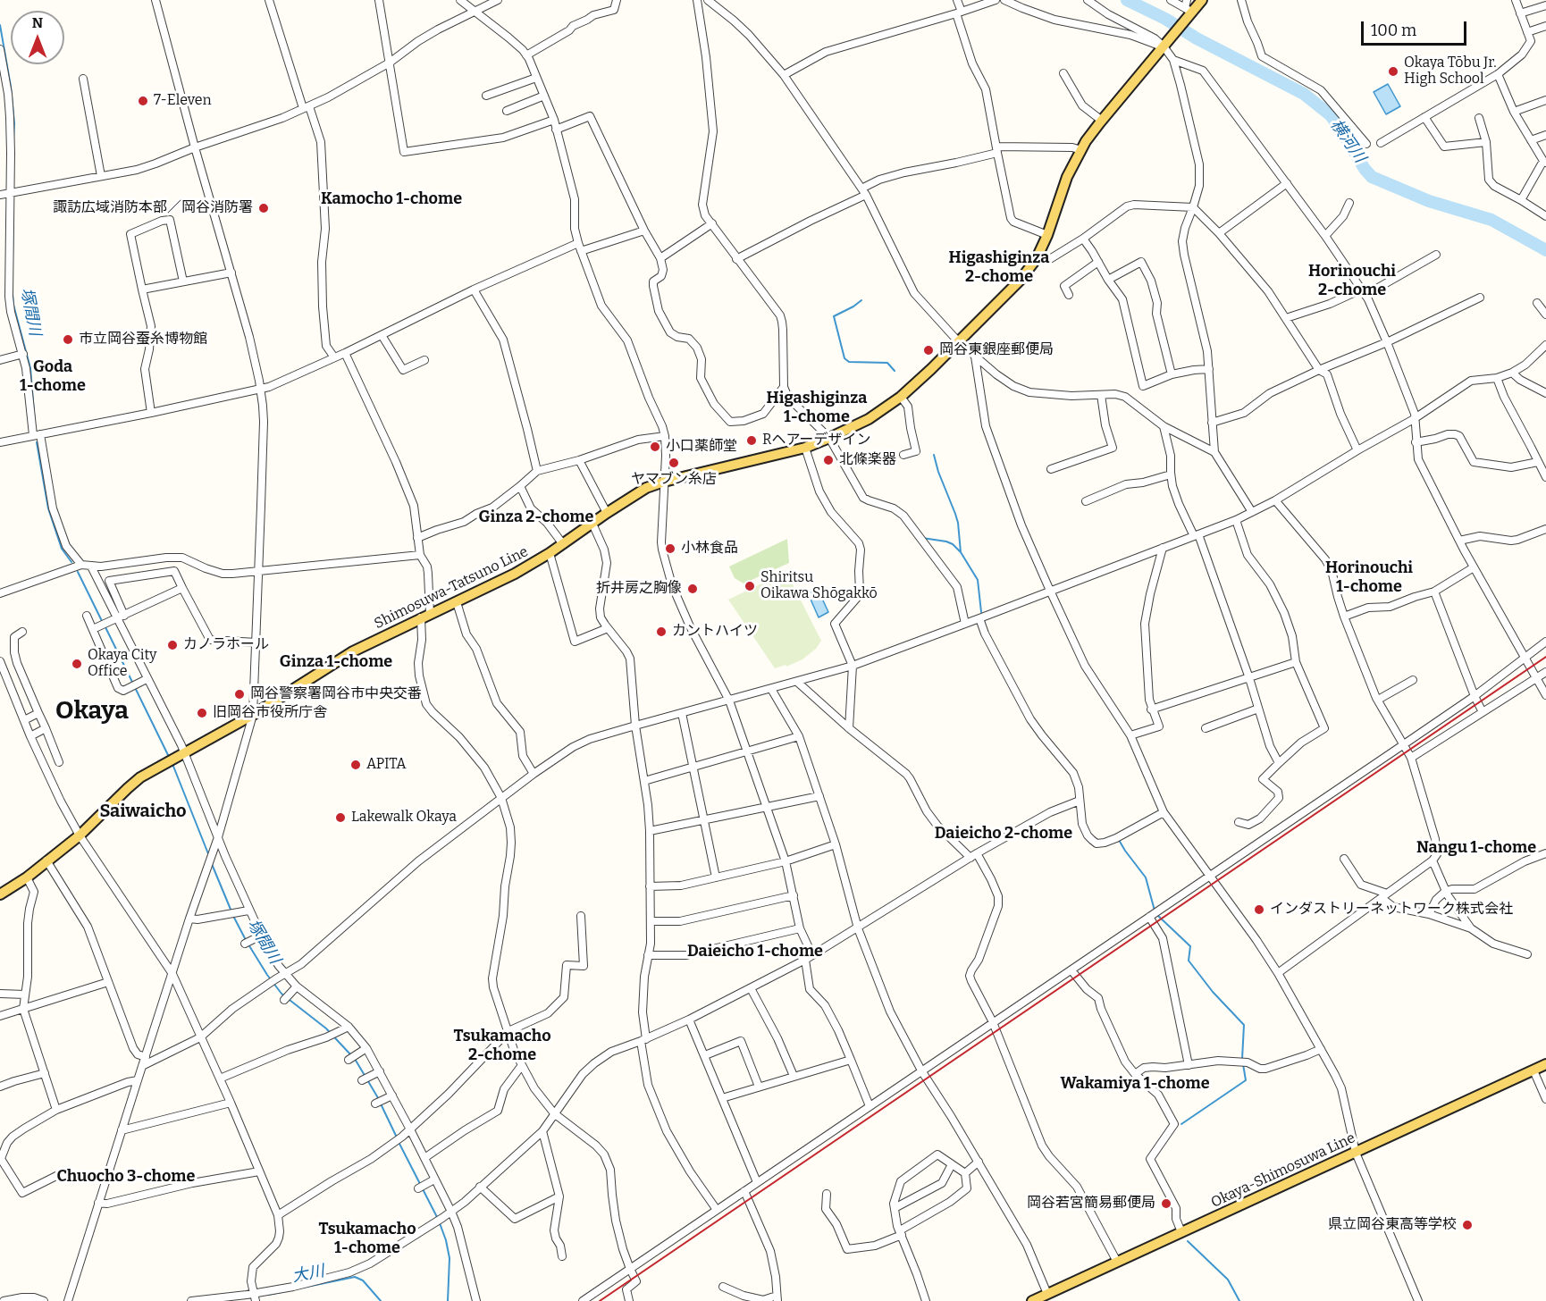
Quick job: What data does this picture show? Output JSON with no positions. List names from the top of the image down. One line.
{"streets":{"main road":["Shimosuwa-Tatsuno Line","Okaya-Shimosuwa Line"]},"districts":["Kamocho 1-chome","Higashiginza 2-chome","Horinouchi 2-chome","Goda 1-chome","Higashiginza 1-chome","Ginza 2-chome","Horinouchi 1-chome","Ginza 1-chome","Okaya","Saiwaicho","Daieicho 2-chome","Nangu 1-chome","Daieicho 1-chome","Tsukamacho 2-chome","Wakamiya 1-chome","Chuocho 3-chome","Tsukamacho 1-chome"],"water":["横河川","塚間川","大川"],"places":["Okaya Tōbu Jr. High School","7-Eleven","諏訪広域消防本部／岡谷消防署","市立岡谷蚕糸博物館","岡谷東銀座郵便局","Rヘアーデザイン","小口薬師堂","北條楽器","ヤマブン糸店","小林食品","Shiritsu Oikawa Shōgakkō","折井房之胸像","カントハイツ","カノラホール","Okaya City Office","岡谷警察署岡谷市中央交番","旧岡谷市役所庁舎","APITA","Lakewalk Okaya","インダストリーネットワーク株式会社","岡谷若宮簡易郵便局","県立岡谷東高等学校"],"scale_bar":"100 m","north":"top"}
